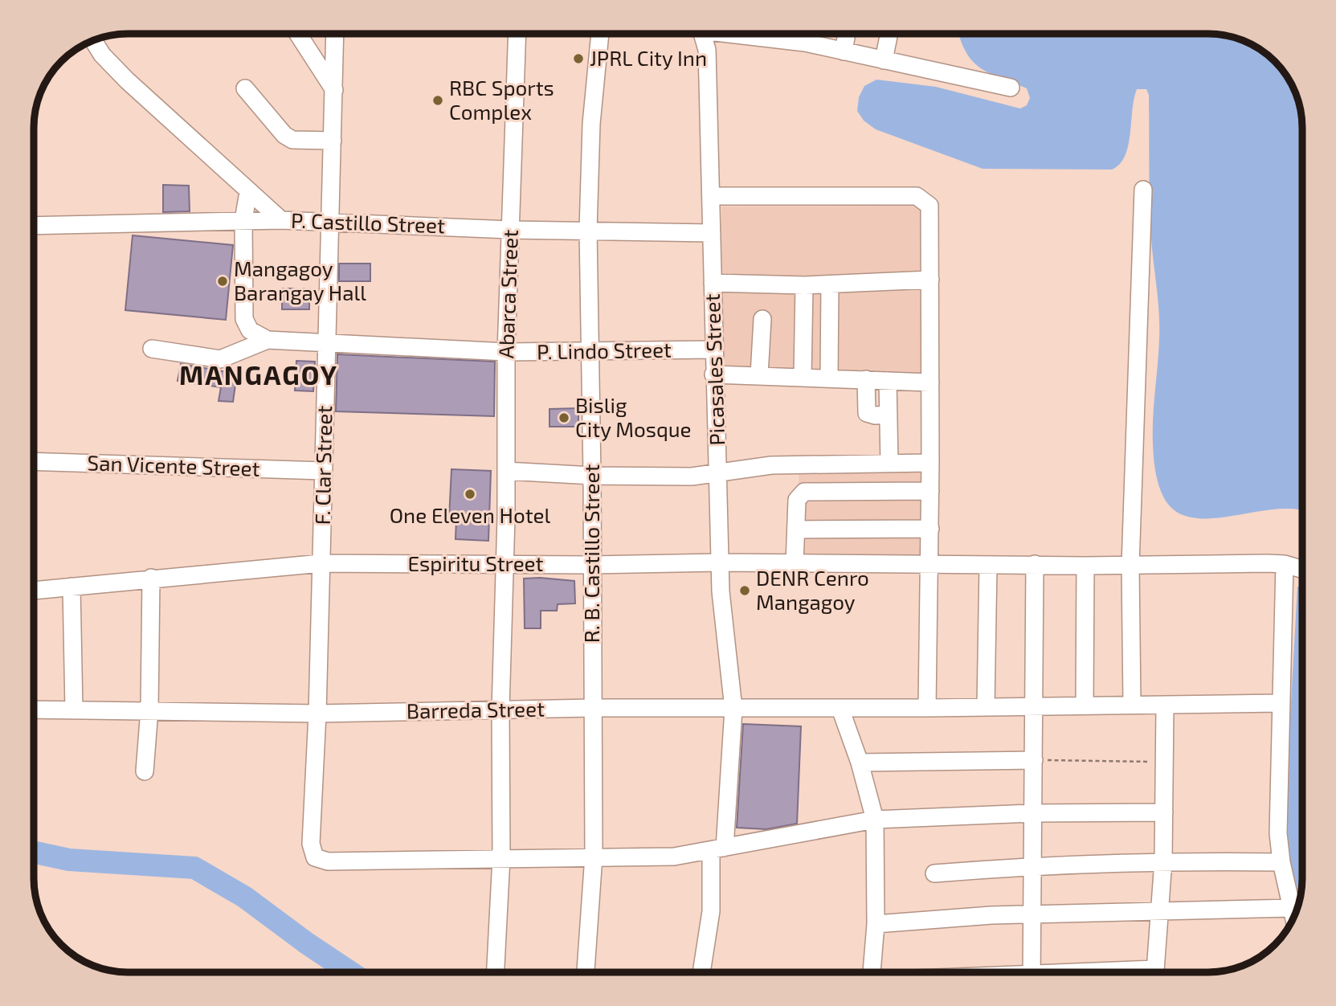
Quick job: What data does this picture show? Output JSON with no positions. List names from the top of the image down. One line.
{"streets":{"street":["P. Castillo Street","Abarca Street","P. Lindo Street","Picasales Street","F. Clar Street","San Vicente Street","R. B. Castillo Street","Espiritu Street","Barreda Street"]},"crossings":[["P. Castillo Street","Abarca Street"],["P. Castillo Street","Picasales Street"],["P. Castillo Street","F. Clar Street"],["P. Castillo Street","R. B. Castillo Street"],["Abarca Street","P. Lindo Street"],["Abarca Street","F. Clar Street"],["Abarca Street","Espiritu Street"],["Abarca Street","Barreda Street"],["P. Lindo Street","Picasales Street"],["P. Lindo Street","F. Clar Street"],["P. Lindo Street","R. B. Castillo Street"],["Picasales Street","Espiritu Street"],["Picasales Street","Barreda Street"],["F. Clar Street","San Vicente Street"],["F. Clar Street","Espiritu Street"],["F. Clar Street","Barreda Street"],["R. B. Castillo Street","Espiritu Street"],["R. B. Castillo Street","Barreda Street"]],"districts":["MANGAGOY"],"places":["JPRL City Inn","RBC Sports Complex","Mangagoy Barangay Hall","Bislig City Mosque","One Eleven Hotel","DENR Cenro Mangagoy"]}
